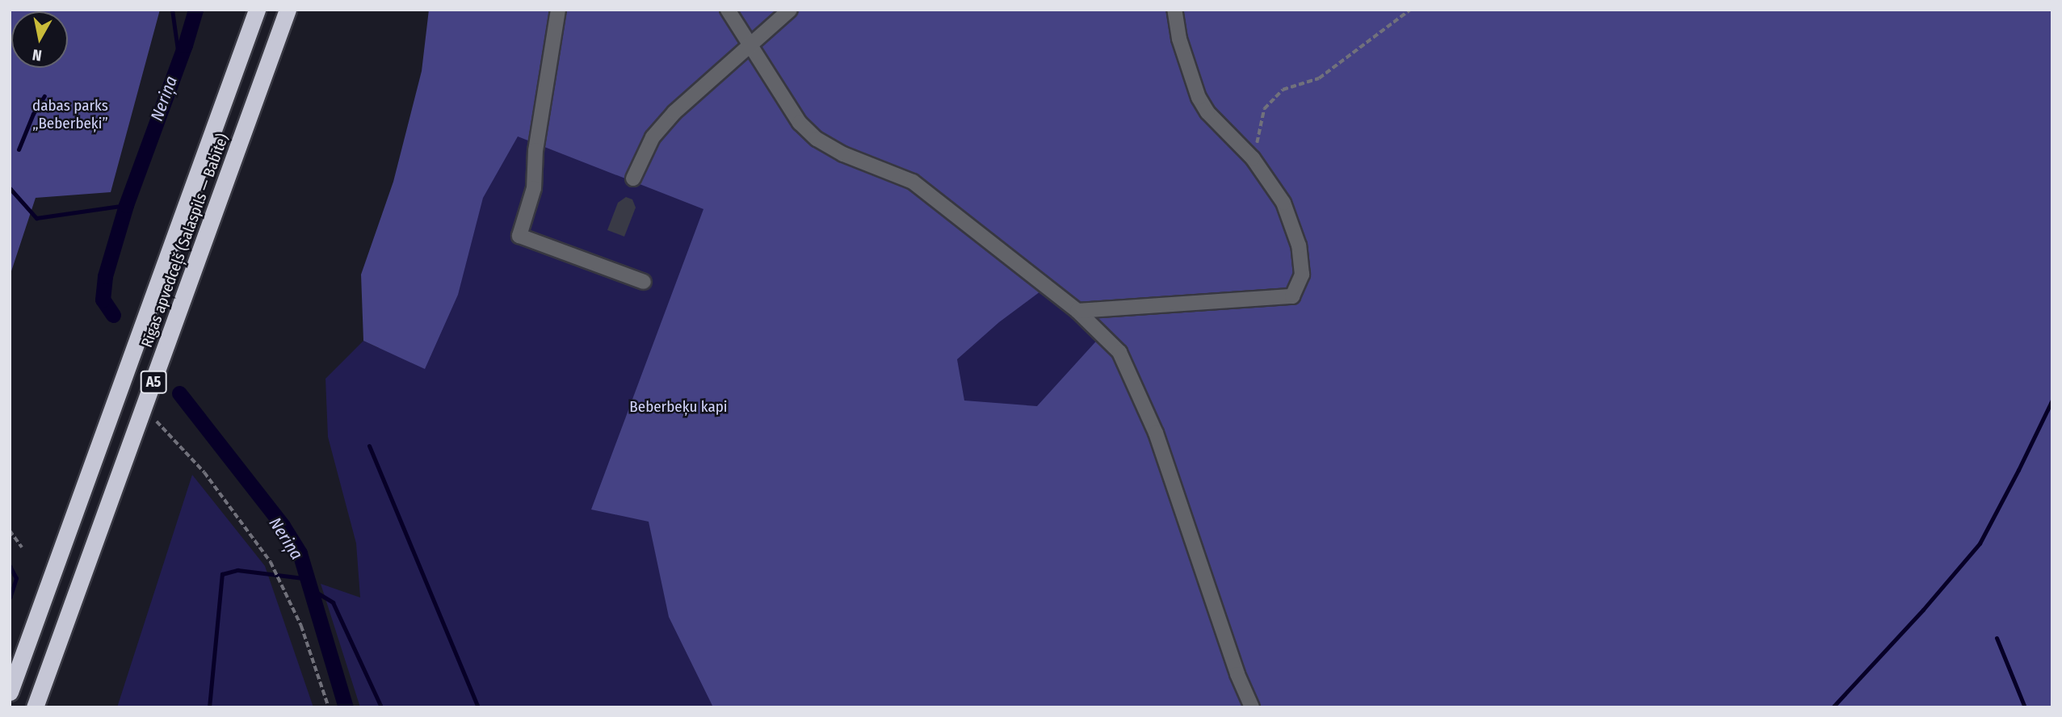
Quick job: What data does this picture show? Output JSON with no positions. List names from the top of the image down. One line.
{"streets":{"highway":["Rīgas apvedceļš (Salaspils — Babīte)","A5"]},"water":["Neriņa"],"parks":["dabas parks „Beberbeķi”","Beberbeķu kapi"],"north":"bottom"}
